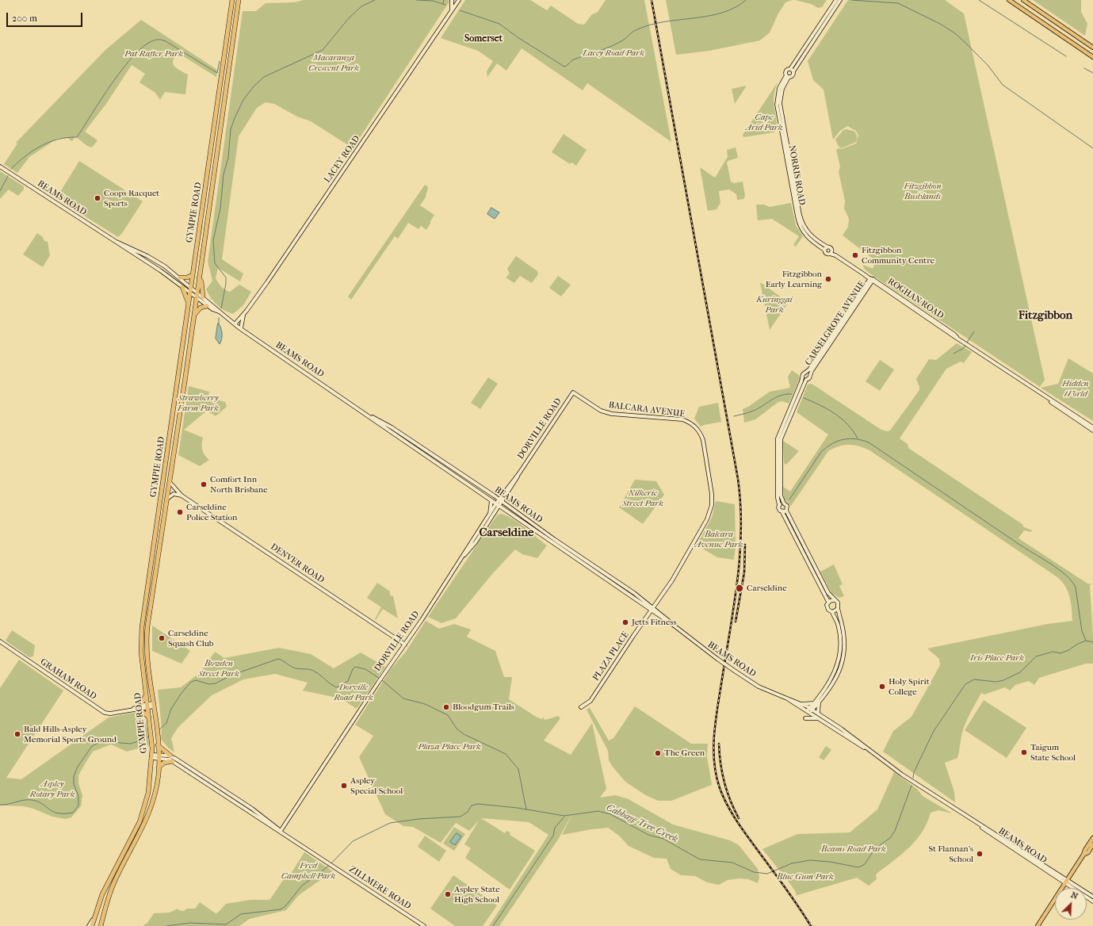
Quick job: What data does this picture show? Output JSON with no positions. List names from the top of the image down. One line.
{"streets":{"highway":["GYMPIE ROAD"],"main road":["LACEY ROAD","NORRIS ROAD","BEAMS ROAD","ROGHAN ROAD","CARSELGROVE AVENUE","BALCARA AVENUE","DORVILLE ROAD","DENVER ROAD","PLAZA PLACE","GRAHAM ROAD","ZILLMERE ROAD"]},"crossings":[["LACEY ROAD","BEAMS ROAD"],["BEAMS ROAD","GYMPIE ROAD"],["BEAMS ROAD","BALCARA AVENUE"],["BEAMS ROAD","DORVILLE ROAD"],["BEAMS ROAD","PLAZA PLACE"],["GYMPIE ROAD","DENVER ROAD"],["GYMPIE ROAD","GRAHAM ROAD"],["GYMPIE ROAD","ZILLMERE ROAD"],["ROGHAN ROAD","CARSELGROVE AVENUE"],["BALCARA AVENUE","DORVILLE ROAD"],["DORVILLE ROAD","DENVER ROAD"],["DORVILLE ROAD","ZILLMERE ROAD"]],"districts":["Somerset","Fitzgibbon","Carseldine"],"water":["Cabbage Tree Creek"],"parks":["Lacey Road Park","Pat Rafter Park","Macaranga Crescent Park","Cape Arid Park","Fitzgibbon Bushlands","Kuringgai Park","Hidden World","Strawberry Farm Park","Nilkerie Street Park","Balcara Avenue Park","Iris Place Park","Bowden Street Park","Dorville Road Park","Plaza Place Park","Aspley Rotary Park","Beams Road Park","Fred Campbell Park","Blue Gum Park"],"places":["Coops Racquet Sports","Fitzgibbon Community Centre","Fitzgibbon Early Learning","Comfort Inn North Brisbane","Carseldine Police Station","Carseldine","Jetts Fitness","Carseldine Squash Club","Holy Spirit College","Bloodgum Trails","Bald Hills-Aspley Memorial Sports Ground","Taigum State School","The Green","Aspley Special School","St Flannan's School","Aspley State High School"],"scale_bar":"200 m","north":"top right"}
